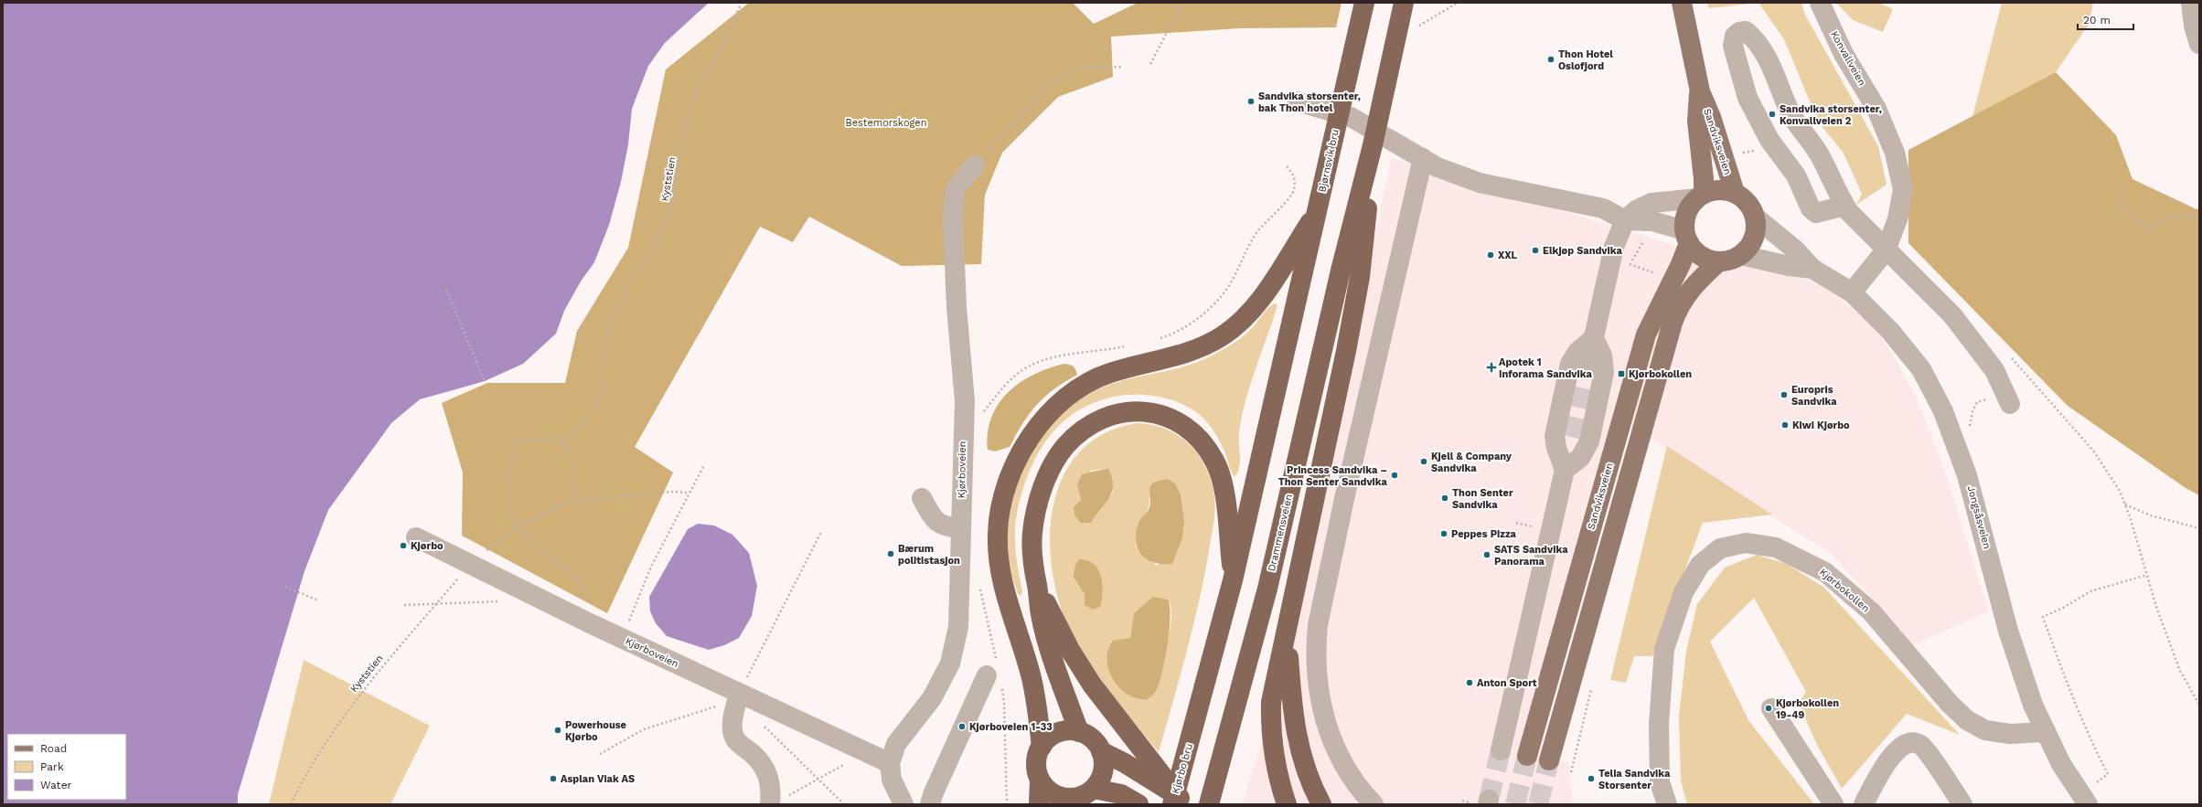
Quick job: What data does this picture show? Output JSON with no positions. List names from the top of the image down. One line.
{"streets":{"highway":["Bjørnsvik bru","Drammensveien","Kjørbo bru"],"main road":["Sandviksveien"],"street":["Konvallveien","Kjørboveien","Jongsåsveien","Kjørbokollen"],"path":["Kyststien"]},"crossings":[["Konvallveien","Jongsåsveien"],["Sandviksveien","Jongsåsveien"],["Bjørnsvik bru","Kjørbo bru"],["Kyststien","Kjørboveien"],["Jongsåsveien","Kjørbokollen"]],"parks":["Bestemorskogen"],"places":{"other":["Thon Hotel Oslofjord","Sandvika storsenter, bak Thon hotel","Sandvika storsenter, Konvallveien 2","Elkjøp Sandvika","XXL","Europris Sandvika","Kiwi Kjørbo","Kjell & Company Sandvika","Princess Sandvika – Thon Senter Sandvika","Thon Senter Sandvika","Peppes Pizza","Kjørbo","Bærum politistasjon","SATS Sandvika Panorama","Anton Sport","Kjørbokollen 19-49","Kjørboveien 1-33","Powerhouse Kjørbo","Asplan Viak AS","Telia Sandvika Storsenter"],"health":["Apotek 1 Inforama Sandvika"],"transit":["Kjørbokollen"]},"legend":["Road","Park","Water"],"scale_bar":"20 m"}
